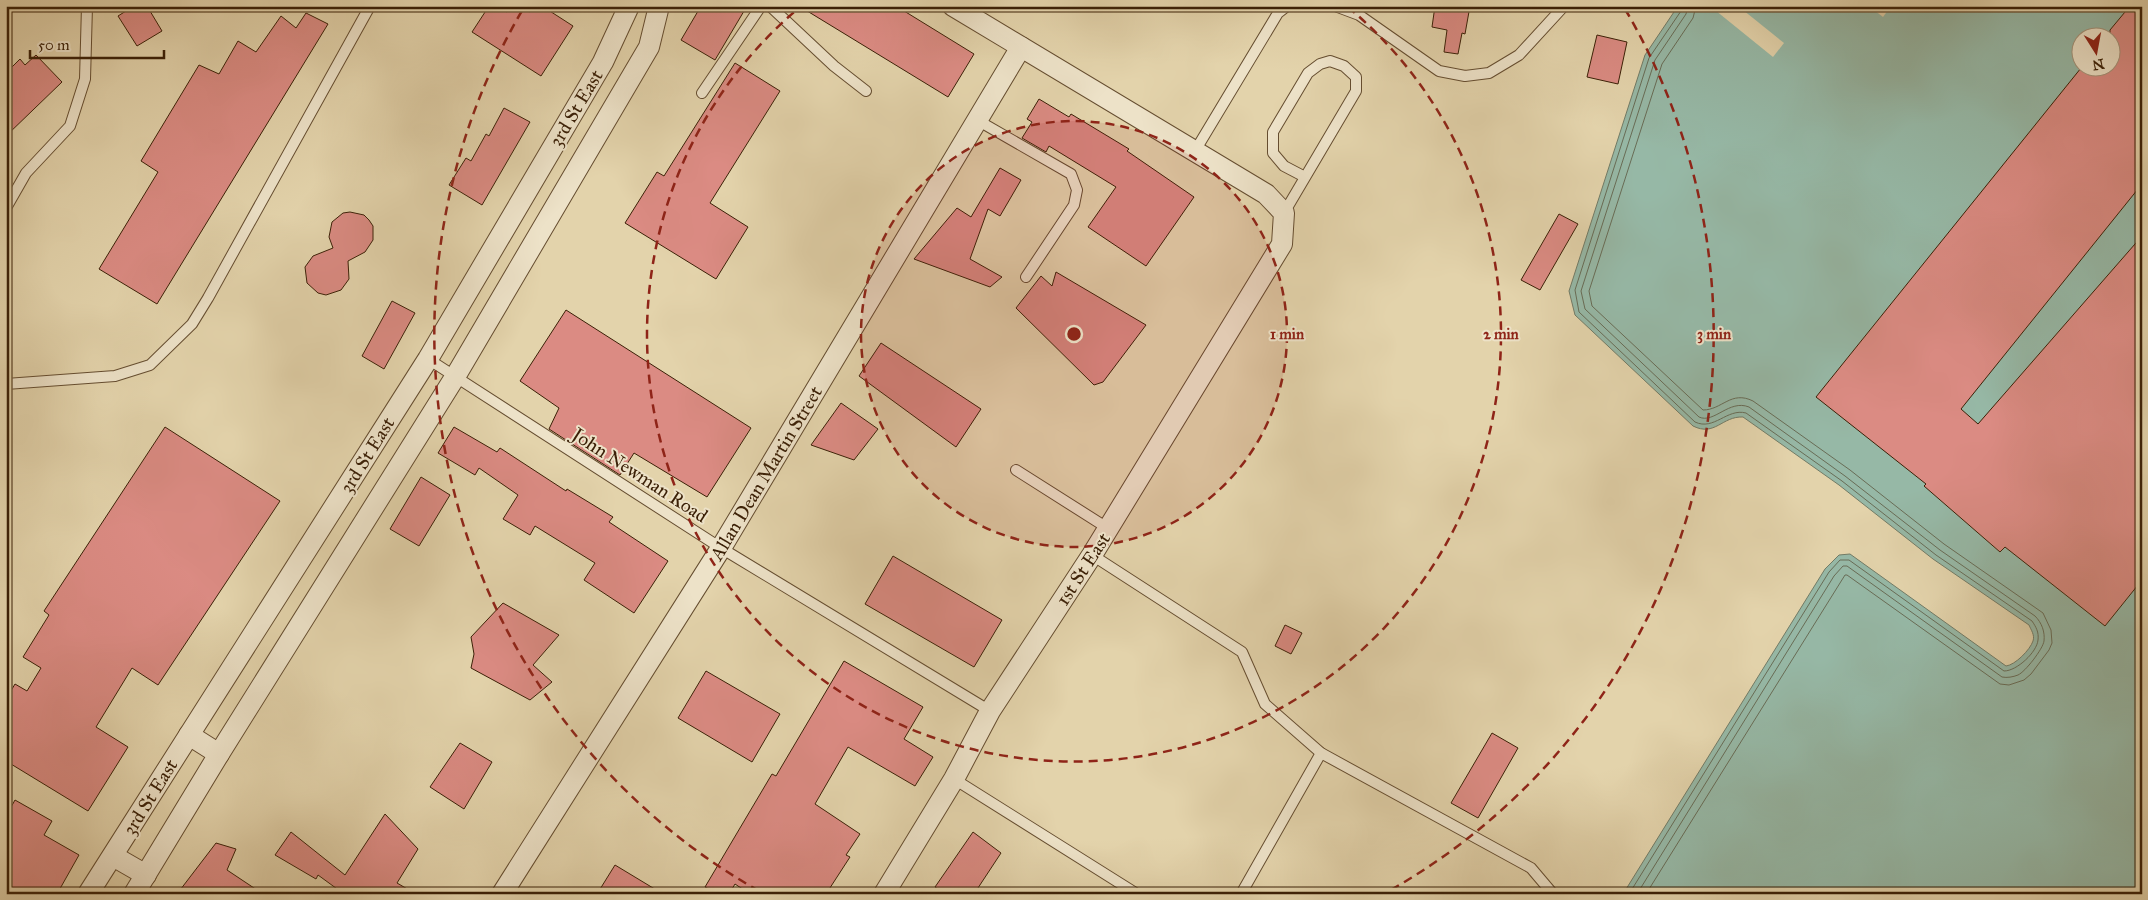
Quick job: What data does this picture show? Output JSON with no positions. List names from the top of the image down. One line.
{"streets":{"street":["3rd St East","Allan Dean Martin Street","1st St East"],"lane":["John Newman Road"]},"crossings":[["3rd St East","John Newman Road"],["Allan Dean Martin Street","John Newman Road"],["John Newman Road","1st St East"]],"scale_bar":"50 m","north":"bottom","rings":["1 min","2 min","3 min"]}
